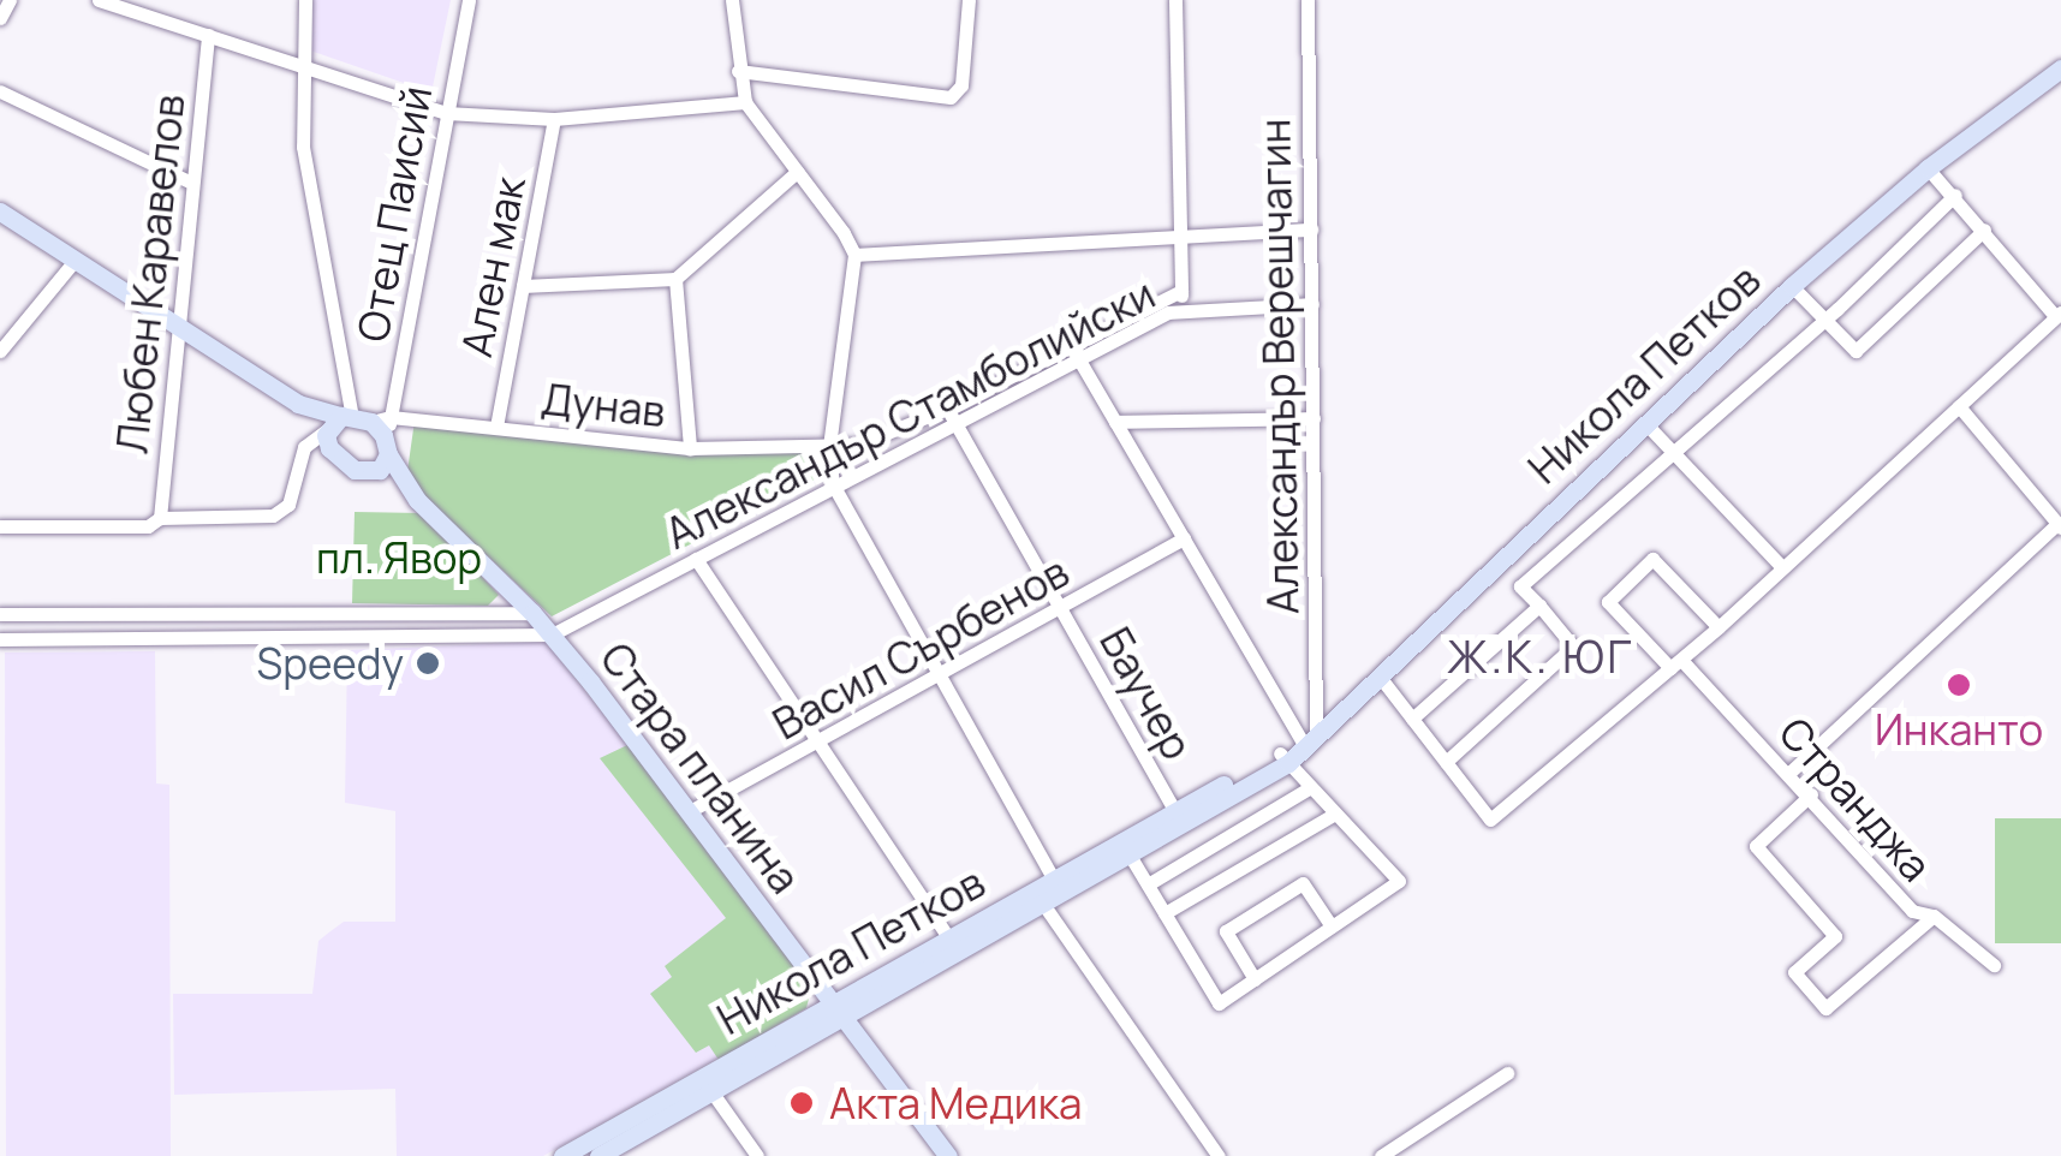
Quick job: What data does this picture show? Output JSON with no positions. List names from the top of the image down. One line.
{"streets":{"main road":["Никола Петков","Стара планина"],"street":["Отец Паисий","Ален мак","Любен Каравелов","Александър Верешчагин","Дунав","Александър Стамболийски","Васил Сърбенов","Баучер","Странджа"]},"crossings":[["Отец Паисий","Дунав"],["Отец Паисий","Стара планина"],["Ален мак","Дунав"],["Александър Верешчагин","Никола Петков"],["Александър Верешчагин","Александър Стамболийски"],["Никола Петков","Баучер"],["Никола Петков","Стара планина"],["Дунав","Александър Стамболийски"],["Дунав","Стара планина"],["Александър Стамболийски","Баучер"],["Александър Стамболийски","Стара планина"],["Васил Сърбенов","Баучер"],["Васил Сърбенов","Стара планина"]],"districts":["Ж.К. ЮГ"],"parks":["пл. Явор"],"places":["Speedy","Инканто","Акта Медика"]}
